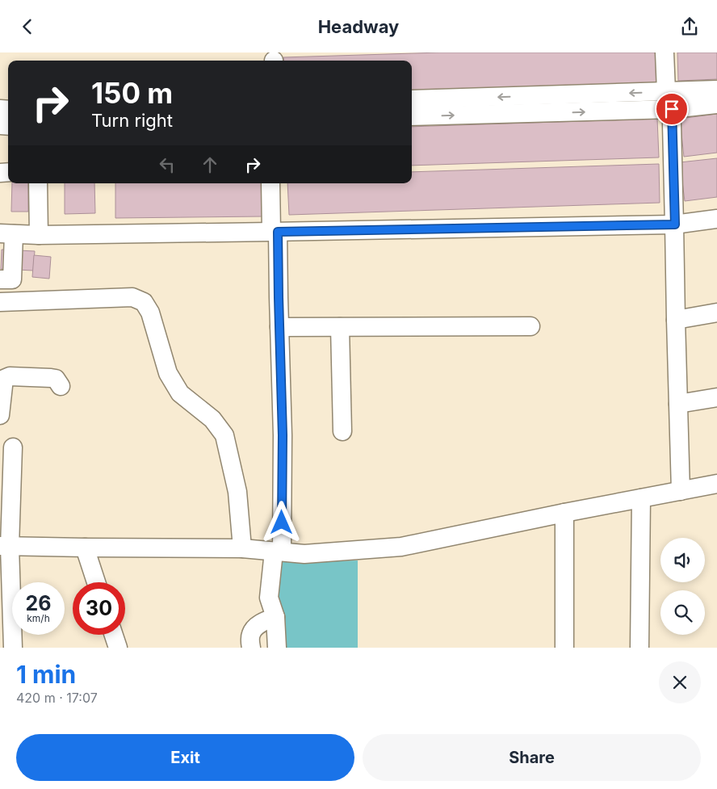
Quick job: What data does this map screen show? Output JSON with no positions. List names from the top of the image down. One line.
{"page":{"header":"Headway","turn":["150 m","Turn right"],"speed":"26 km/h","limit":"30","heading":["1 min","420 m · 17:07"],"buttons":["Exit","Share"]}}
